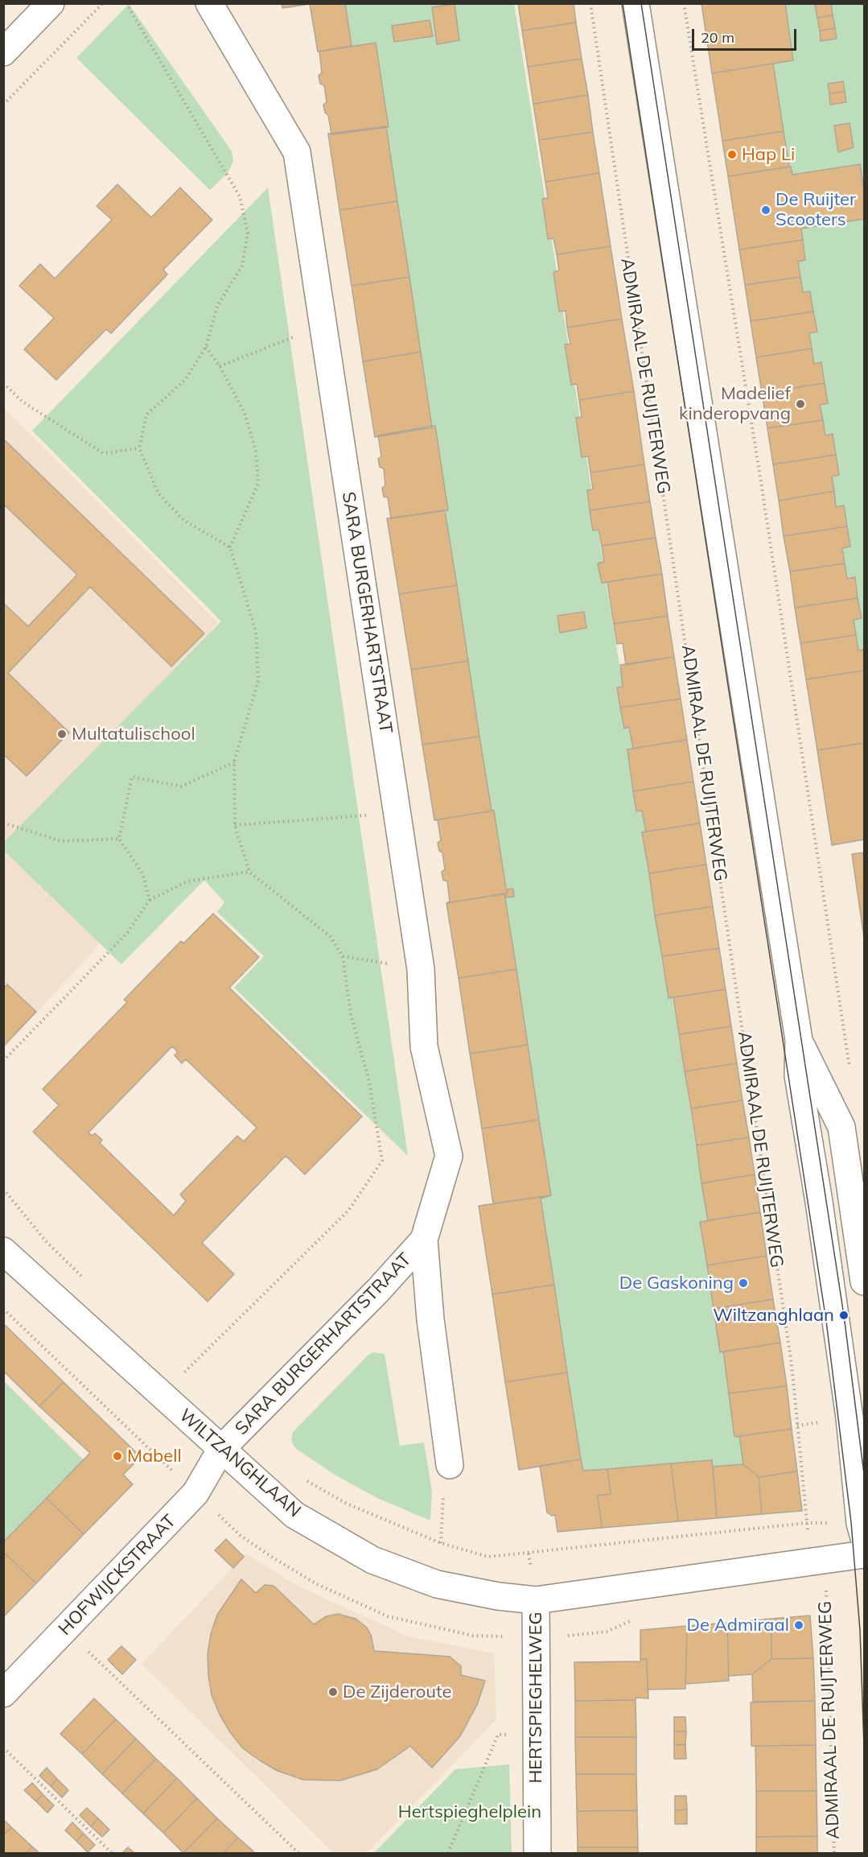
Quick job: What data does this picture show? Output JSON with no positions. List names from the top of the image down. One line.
{"streets":{"street":["SARA BURGERHARTSTRAAT","WILTZANGHLAAN","HOFWIJCKSTRAAT","HERTSPIEGHELWEG"],"path":["ADMIRAAL DE RUIJTERWEG"]},"crossings":[["ADMIRAAL DE RUIJTERWEG","WILTZANGHLAAN"],["SARA BURGERHARTSTRAAT","WILTZANGHLAAN"],["SARA BURGERHARTSTRAAT","HOFWIJCKSTRAAT"],["WILTZANGHLAAN","HOFWIJCKSTRAAT"],["WILTZANGHLAAN","HERTSPIEGHELWEG"]],"parks":["Hertspieghelplein"],"places":["Hap Li","De Ruijter Scooters","Madelief kinderopvang","Multatulischool","De Gaskoning","Wiltzanghlaan","Mabell","De Admiraal","De Zijderoute"],"scale_bar":"20 m"}
